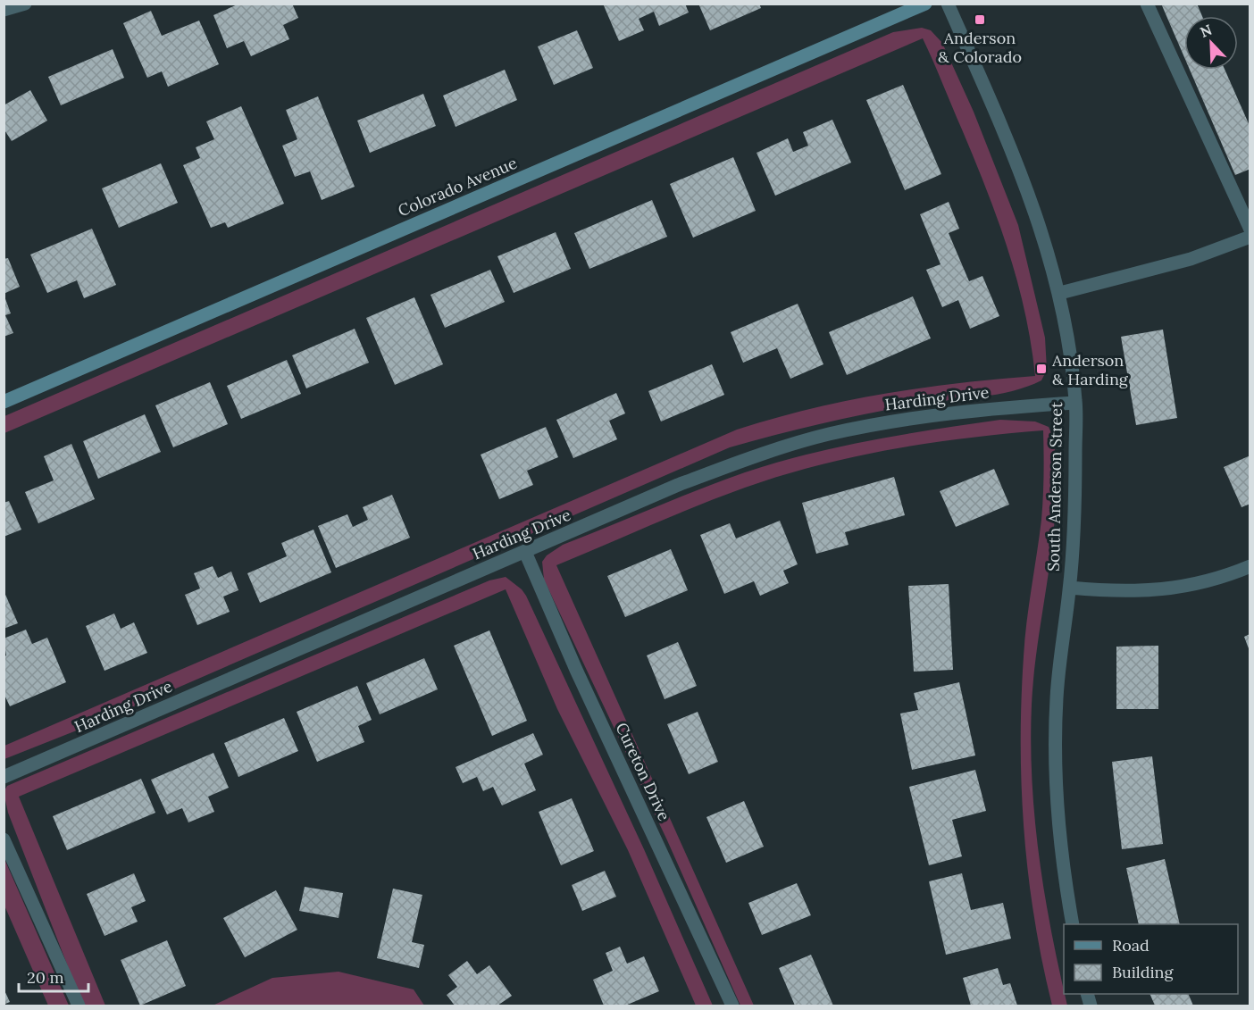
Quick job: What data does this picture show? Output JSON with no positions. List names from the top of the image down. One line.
{"streets":{"street":["Colorado Avenue","Harding Drive","South Anderson Street","Cureton Drive"]},"crossings":[["Harding Drive","South Anderson Street"],["Harding Drive","Cureton Drive"]],"places":{"transit":["Anderson & Colorado","Anderson & Harding"]},"legend":["Road","Building"],"scale_bar":"20 m","north":"top left"}
